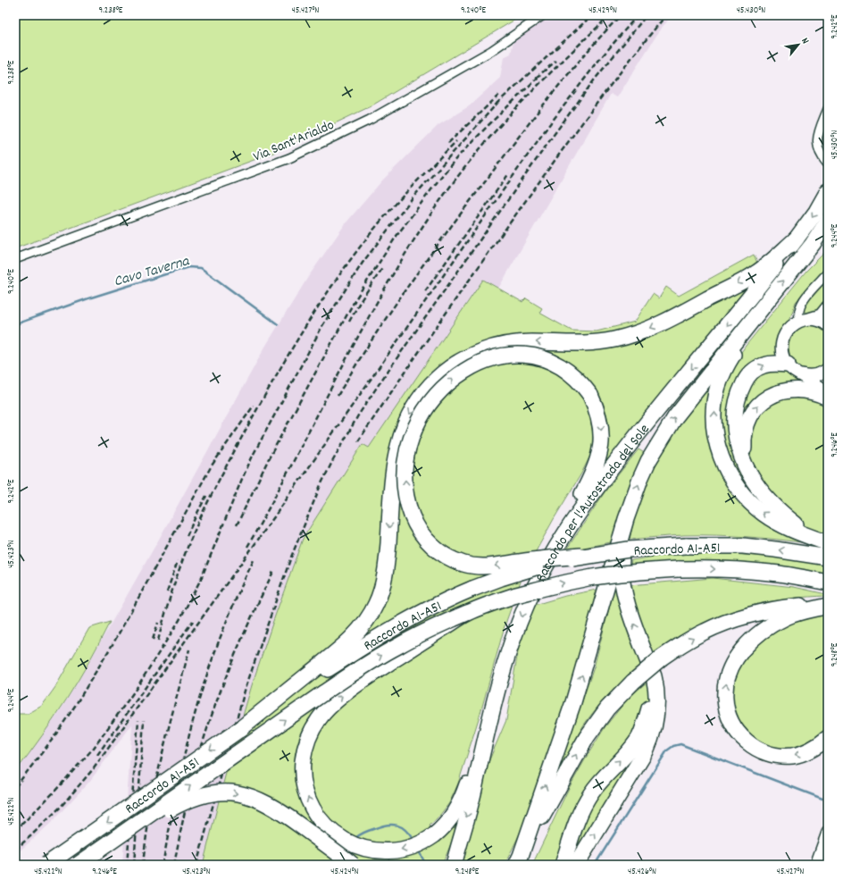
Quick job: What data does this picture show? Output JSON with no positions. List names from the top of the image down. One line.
{"streets":{"highway":["Raccordo per l'Autostrada del Sole","Raccordo A1-A51"],"street":["Via Sant'Arialdo"]},"water":["Cavo Taverna"],"north":"top right","coordinates":["9.238°E","45.427°N","9.240°E","45.429°N","45.430°N","9.242°E","9.244°E","9.246°E","45.423°N","9.248°E","45.422°N","45.424°N","45.426°N"]}
